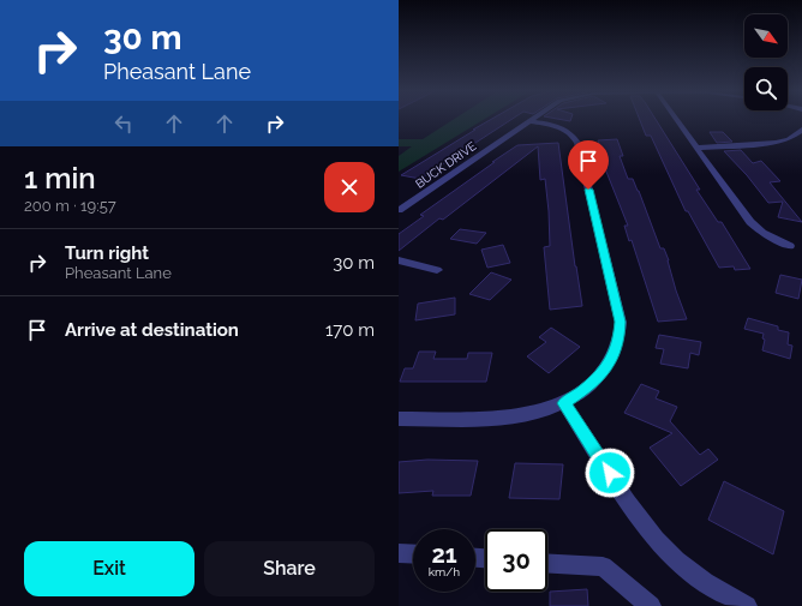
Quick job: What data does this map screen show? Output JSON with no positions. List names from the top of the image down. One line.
{"streets":{"street":["BUCK DRIVE"]},"north":"bottom right","page":{"turn":["30 m","Pheasant Lane"],"heading":["1 min","200 m · 19:57"],"list":[{"name":"Turn right","note":"Pheasant Lane","value":"30 m"},{"name":"Arrive at destination","value":"170 m"}],"speed":"21 km/h","limit":"30","buttons":["Exit","Share"]}}
